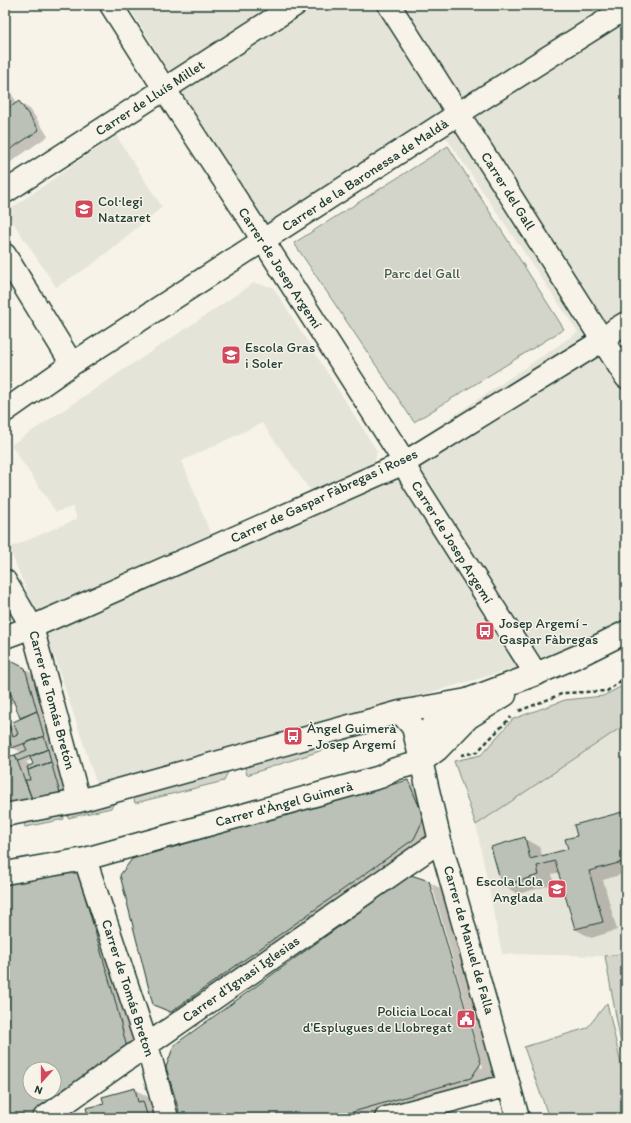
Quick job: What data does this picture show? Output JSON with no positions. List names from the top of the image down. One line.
{"streets":{"street":["Carrer de Lluís Millet","Carrer de la Baronessa de Maldà","Carrer del Gall","Carrer de Josep Argemí","Carrer de Gaspar Fàbregas i Roses","Carrer de Tomás Bretón","Carrer d'Àngel Guimerà","Carrer de Manuel de Falla","Carrer d'Ignasi Iglesias","Carrer de Tomás Breton"]},"crossings":[["Carrer de Lluís Millet","Carrer de Josep Argemí"],["Carrer de la Baronessa de Maldà","Carrer del Gall"],["Carrer de la Baronessa de Maldà","Carrer de Josep Argemí"],["Carrer del Gall","Carrer de Gaspar Fàbregas i Roses"],["Carrer de Josep Argemí","Carrer de Gaspar Fàbregas i Roses"],["Carrer de Josep Argemí","Carrer d'Àngel Guimerà"],["Carrer de Gaspar Fàbregas i Roses","Carrer de Tomás Bretón"],["Carrer de Tomás Bretón","Carrer d'Àngel Guimerà"],["Carrer d'Àngel Guimerà","Carrer de Manuel de Falla"],["Carrer d'Àngel Guimerà","Carrer de Tomás Breton"],["Carrer de Manuel de Falla","Carrer d'Ignasi Iglesias"],["Carrer d'Ignasi Iglesias","Carrer de Tomás Breton"]],"parks":["Parc del Gall"],"places":{"school or university":["Col·legi Natzaret","Escola Gras i Soler","Escola Lola Anglada"],"bus stop":["Josep Argemí - Gaspar Fàbregas","Àngel Guimerà - Josep Argemí"],"public building":["Policia Local d'Esplugues de Llobregat"]},"north":"bottom"}
